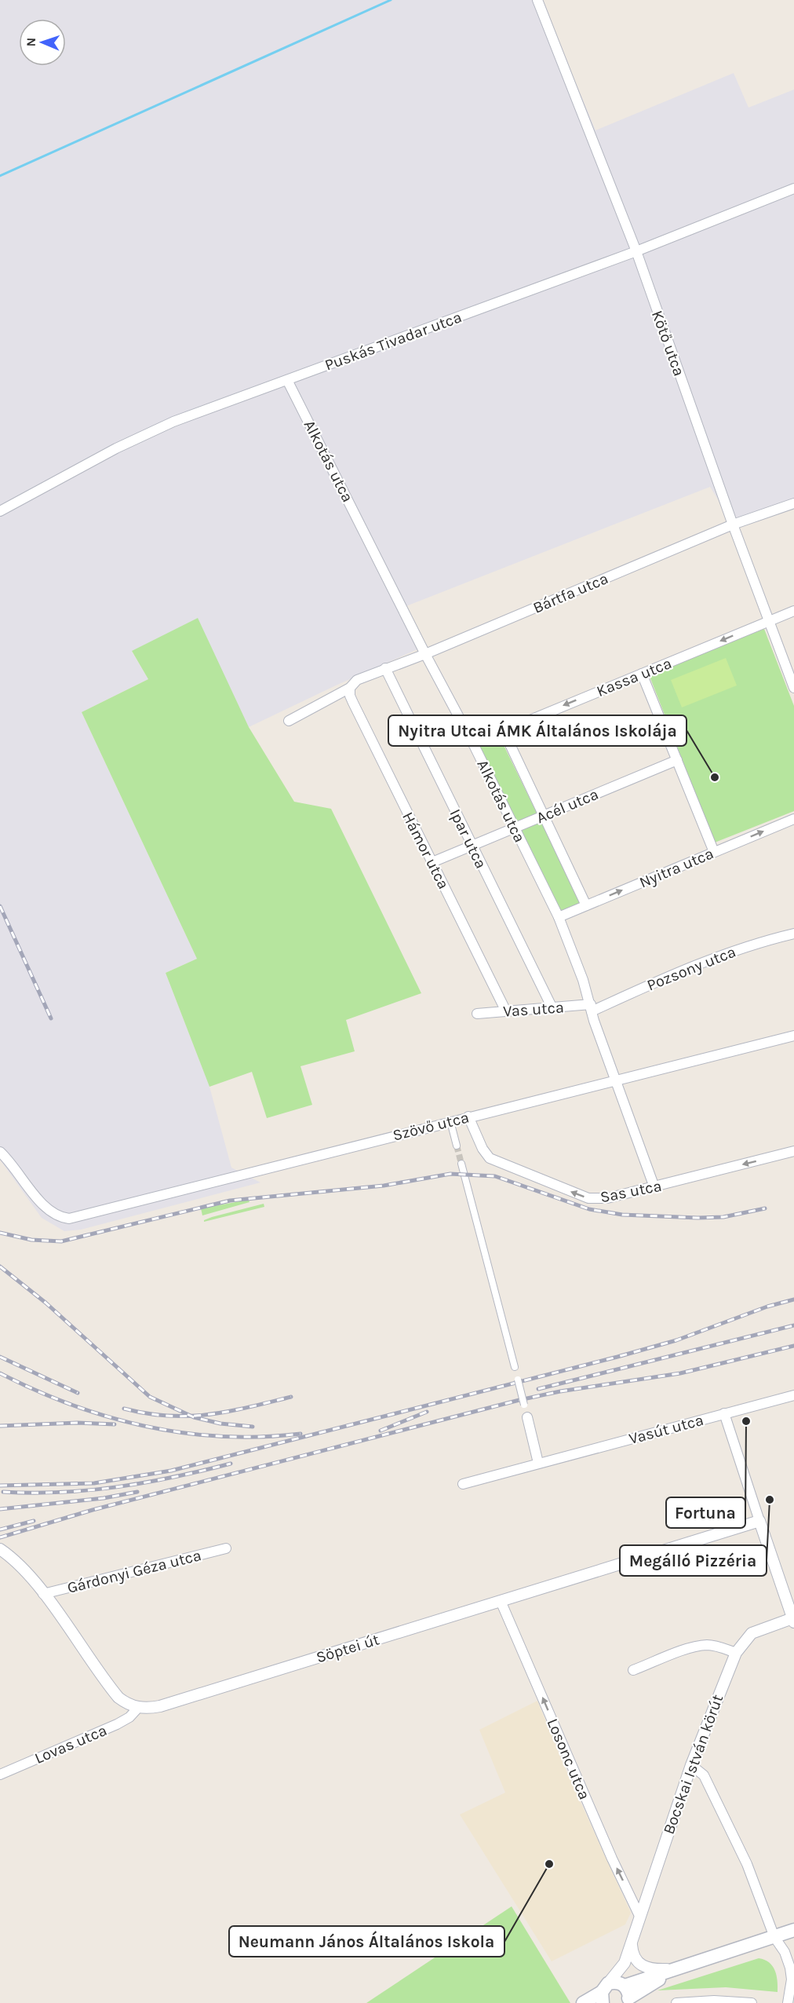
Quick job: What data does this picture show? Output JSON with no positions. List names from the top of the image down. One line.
{"streets":{"street":["Puskás Tivadar utca","Kötő utca","Alkotás utca","Bártfa utca","Kassa utca","Acél utca","Ipar utca","Hámor utca","Nyitra utca","Pozsony utca","Vas utca","Szövő utca","Sas utca","Vasút utca","Gárdonyi Géza utca","Söptei út","Lovas utca","Losonc utca","Bocskai István körút"]},"crossings":[["Puskás Tivadar utca","Kötő utca"],["Puskás Tivadar utca","Alkotás utca"],["Kötő utca","Bártfa utca"],["Kötő utca","Kassa utca"],["Alkotás utca","Bártfa utca"],["Alkotás utca","Kassa utca"],["Alkotás utca","Acél utca"],["Alkotás utca","Nyitra utca"],["Alkotás utca","Pozsony utca"],["Alkotás utca","Vas utca"],["Alkotás utca","Szövő utca"],["Alkotás utca","Sas utca"],["Bártfa utca","Ipar utca"],["Bártfa utca","Hámor utca"],["Acél utca","Ipar utca"],["Acél utca","Hámor utca"],["Ipar utca","Vas utca"],["Hámor utca","Vas utca"],["Pozsony utca","Vas utca"],["Szövő utca","Sas utca"],["Söptei út","Lovas utca"],["Söptei út","Losonc utca"],["Losonc utca","Bocskai István körút"]],"one_way":["Kassa utca","Nyitra utca","Sas utca","Losonc utca"],"places":["Nyitra Utcai ÁMK Általános Iskolája","Fortuna","Megálló Pizzéria","Neumann János Általános Iskola"],"north":"left"}
